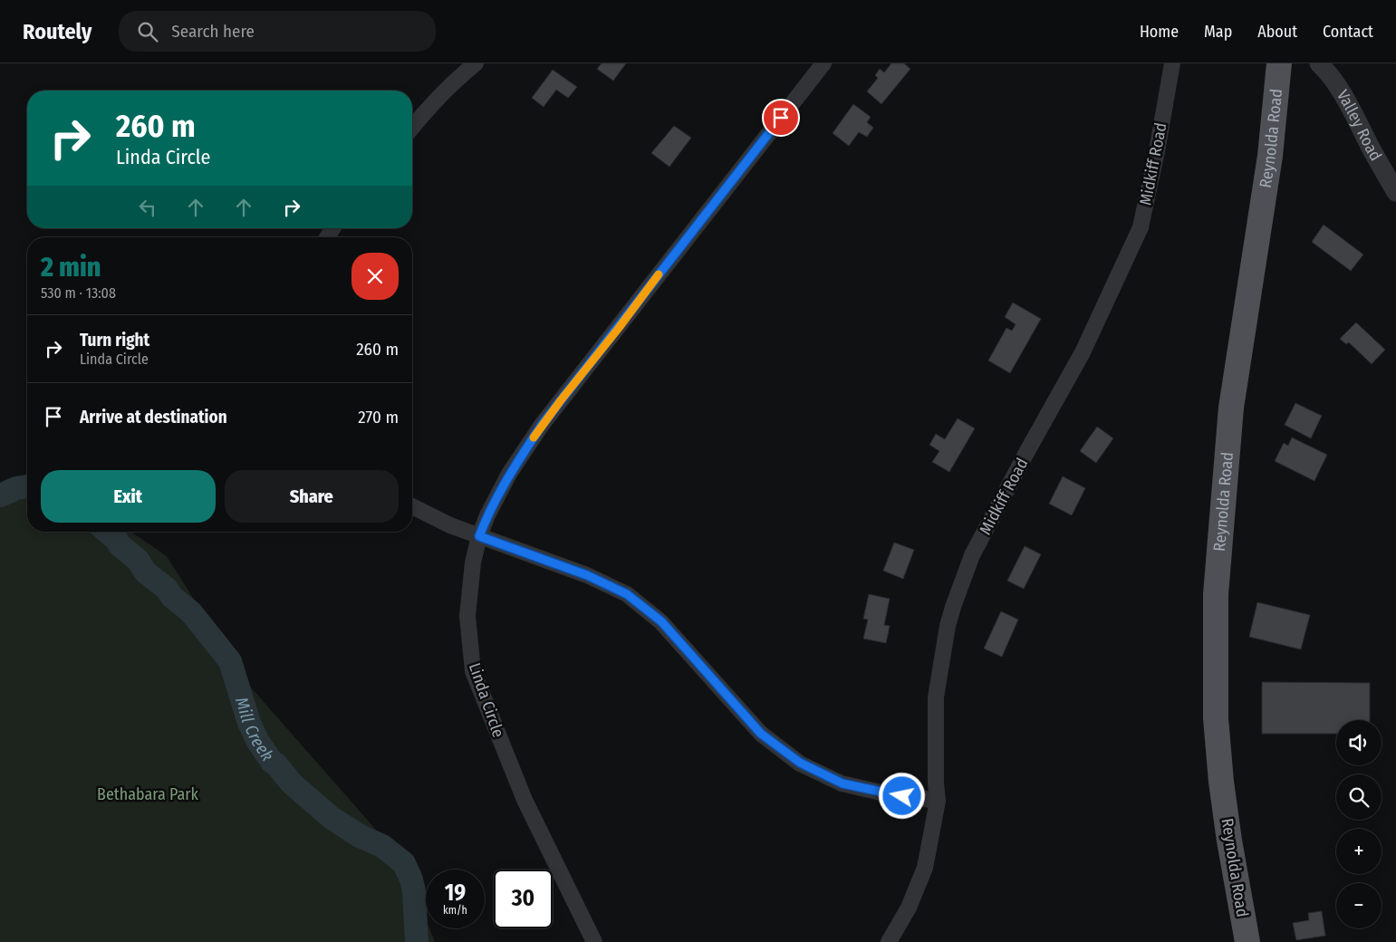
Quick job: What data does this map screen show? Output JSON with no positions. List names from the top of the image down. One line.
{"streets":{"main road":["Reynolda Road"],"street":["Valley Road","Midkiff Road","Linda Circle"]},"water":["Mill Creek"],"parks":["Bethabara Park"],"page":{"header":"Routely","search":"Search here","nav":["Home","Map","About","Contact"],"turn":["260 m","Linda Circle"],"heading":["2 min","530 m · 13:08"],"list":[{"name":"Turn right","note":"Linda Circle","value":"260 m"},{"name":"Arrive at destination","value":"270 m"}],"buttons":["Exit","Share"],"map_buttons":["+","−"],"speed":"19 km/h","limit":"30"}}
